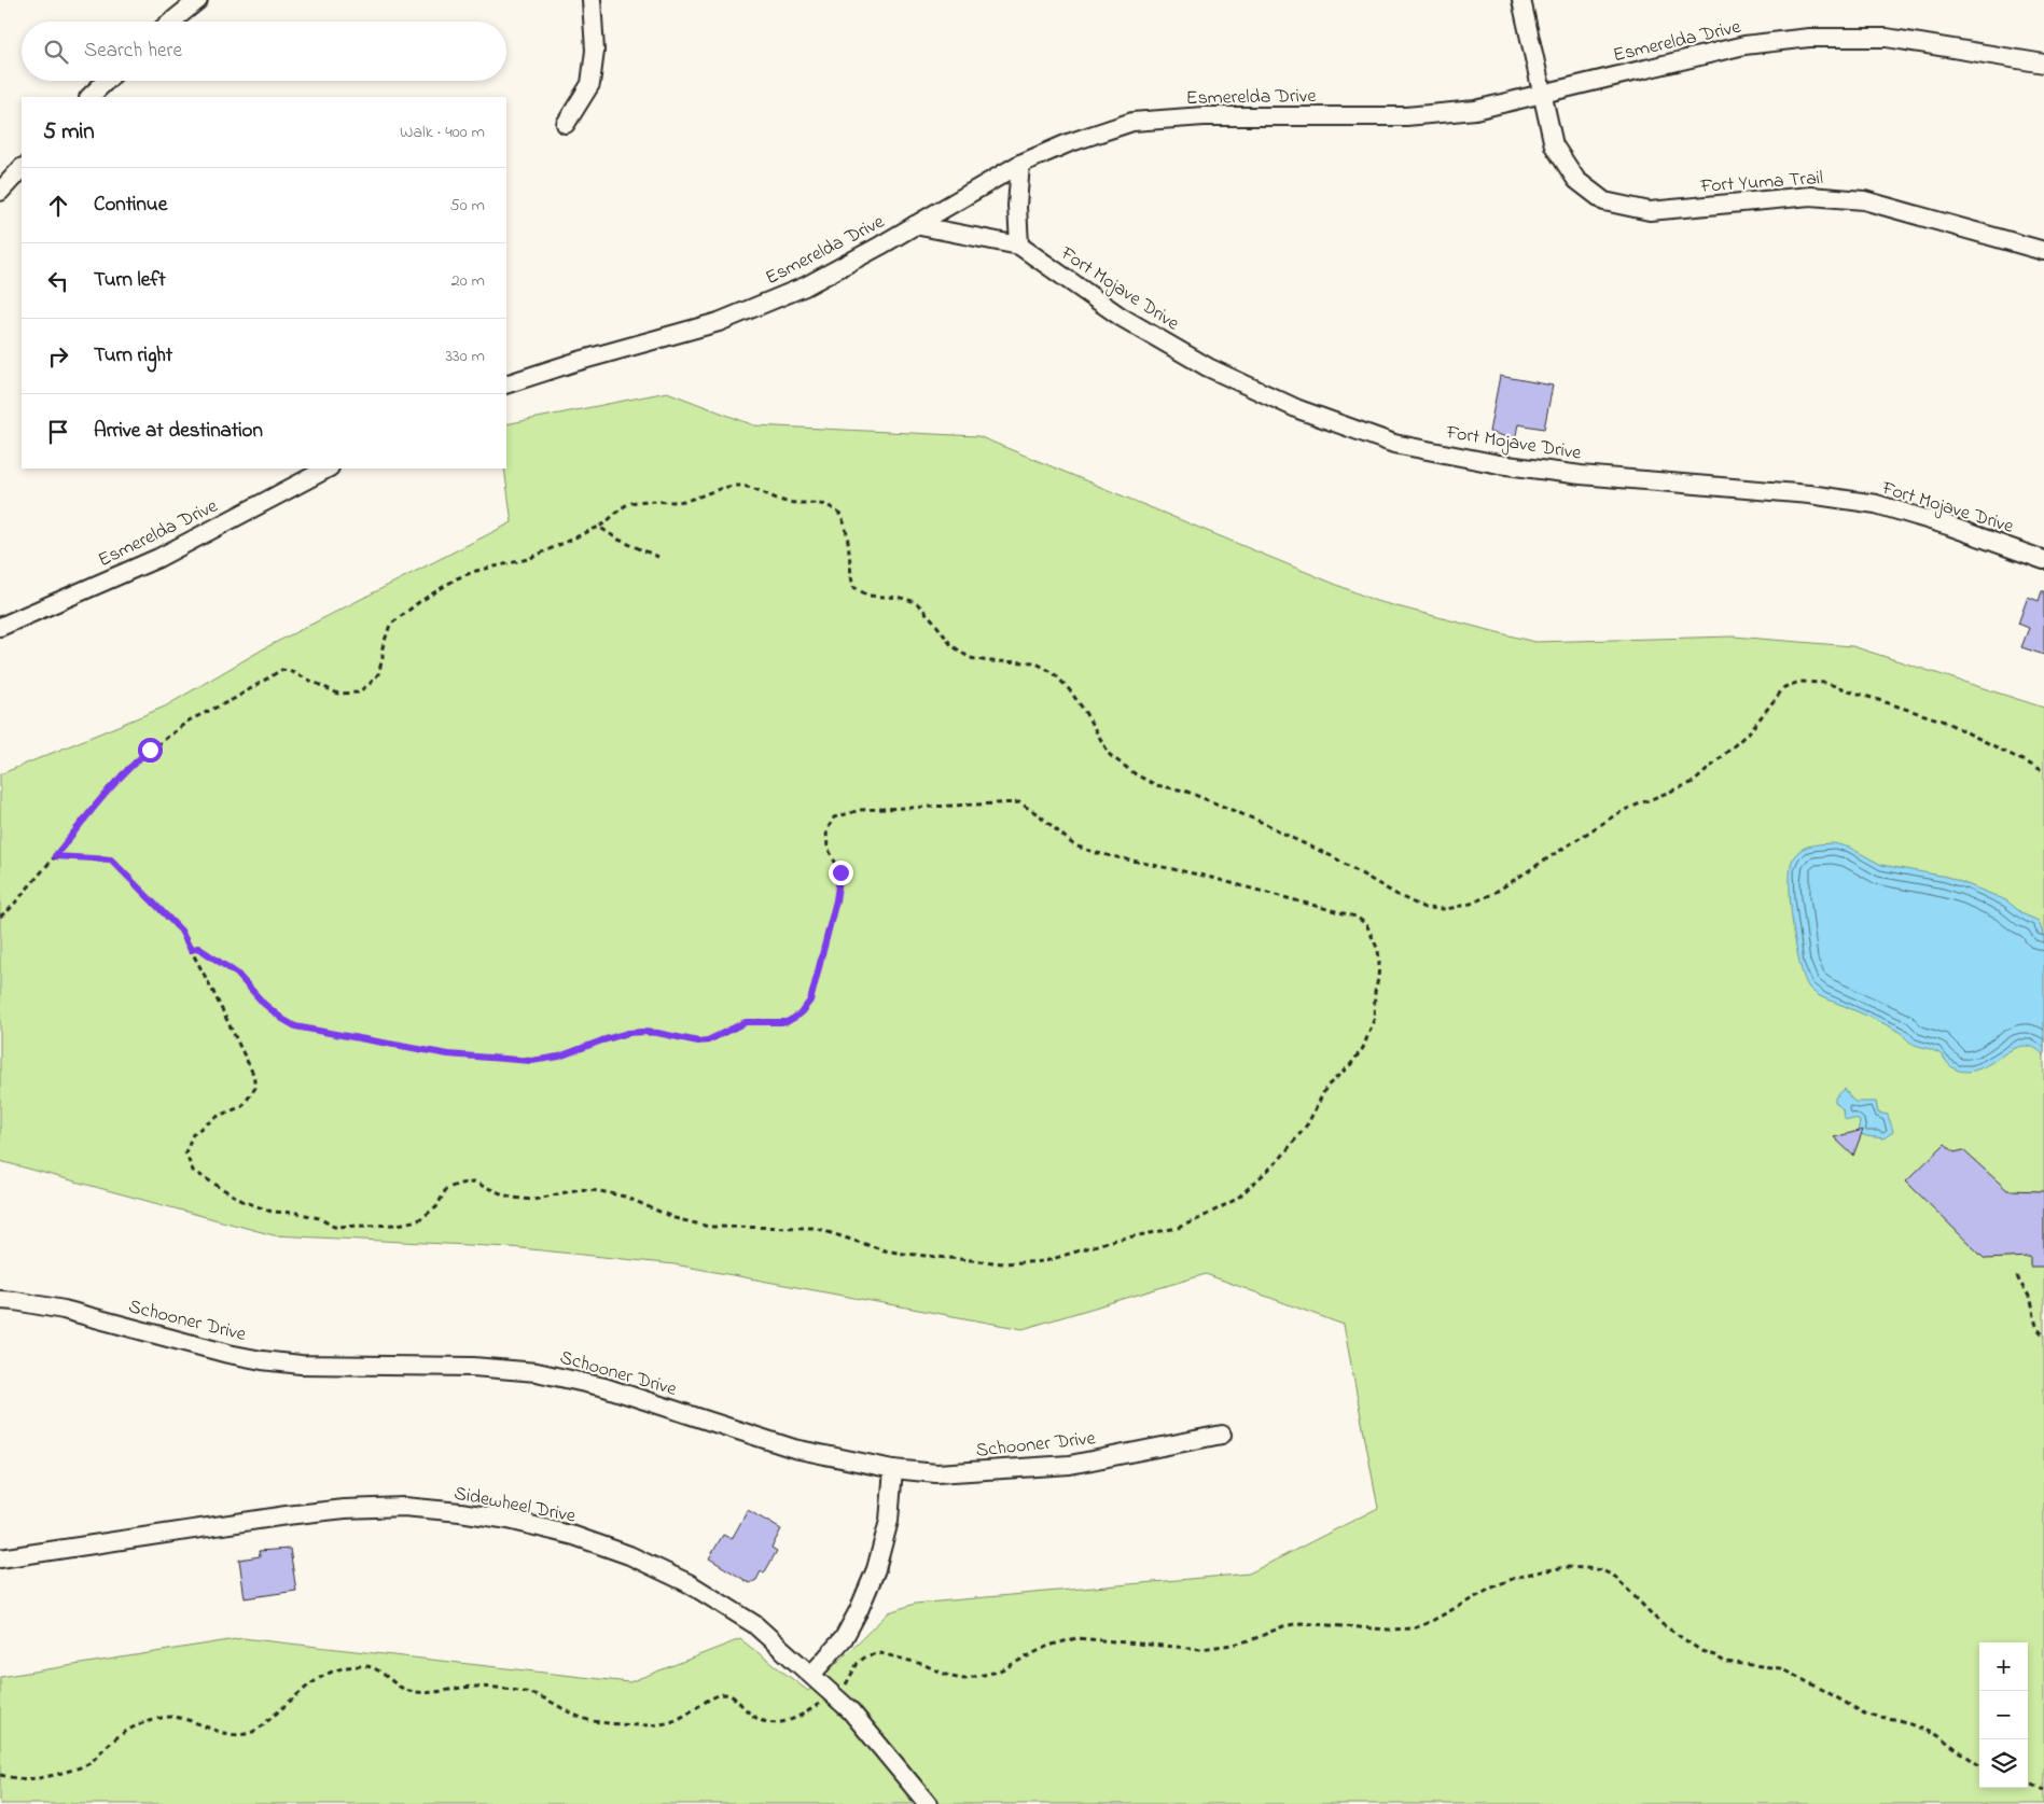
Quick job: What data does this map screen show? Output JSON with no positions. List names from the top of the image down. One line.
{"streets":{"street":["Esmerelda Drive","Fort Yuma Trail","Fort Mojave Drive","Schooner Drive","Sidewheel Drive"]},"crossings":[["Esmerelda Drive","Fort Yuma Trail"]],"page":{"search":"Search here","heading":["5 min","Walk · 400 m"],"list":[["Continue","50 m"],["Turn left","20 m"],["Turn right","330 m"],"Arrive at destination"],"map_buttons":["+","−"]}}
